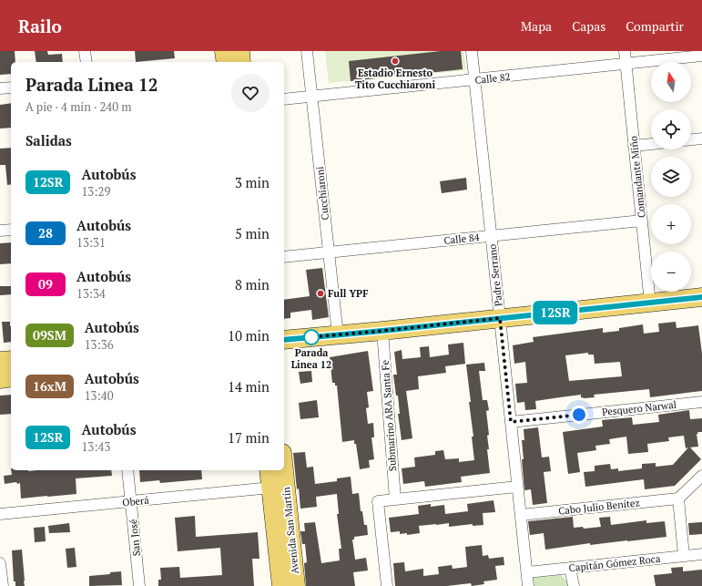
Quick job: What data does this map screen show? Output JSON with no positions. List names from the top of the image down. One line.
{"streets":{"main road":["Avenida San Martín"],"street":["Calle 82","Comandante Miño","Cucchiaroni","Calle 84","Padre Serrano","Pesquero Narwal","Submarino ARA Santa Fe","Oberá","Cabo Julio Benítez","San José","Capitán Gómez Roca"]},"crossings":[["Calle 82","Comandante Miño"],["Calle 82","Cucchiaroni"],["Calle 82","Padre Serrano"],["Comandante Miño","Calle 84"],["Cucchiaroni","Calle 84"],["Calle 84","Padre Serrano"],["Padre Serrano","Pesquero Narwal"],["Padre Serrano","Cabo Julio Benítez"],["Padre Serrano","Capitán Gómez Roca"],["Oberá","Avenida San Martín"],["Oberá","San José"]],"places":["Estadio Ernesto Tito Cucchiaroni","Full YPF","Parada Linea 12"],"lines":["bus line 12SR"],"north":"top","page":{"header":"Railo","nav":["Mapa","Capas","Compartir"],"on_map":"12SR","map_buttons":["+","−"],"heading":[["Parada Linea 12","A pie · 4 min · 240 m"],"Salidas"],"list":[{"mark":"12SR","name":"Autobús","note":"13:29","value":"3 min"},{"mark":"28","name":"Autobús","note":"13:31","value":"5 min"},{"mark":"09","name":"Autobús","note":"13:34","value":"8 min"},{"mark":"09SM","name":"Autobús","note":"13:36","value":"10 min"},{"mark":"16xM","name":"Autobús","note":"13:40","value":"14 min"},{"mark":"12SR","name":"Autobús","note":"13:43","value":"17 min"}]}}
